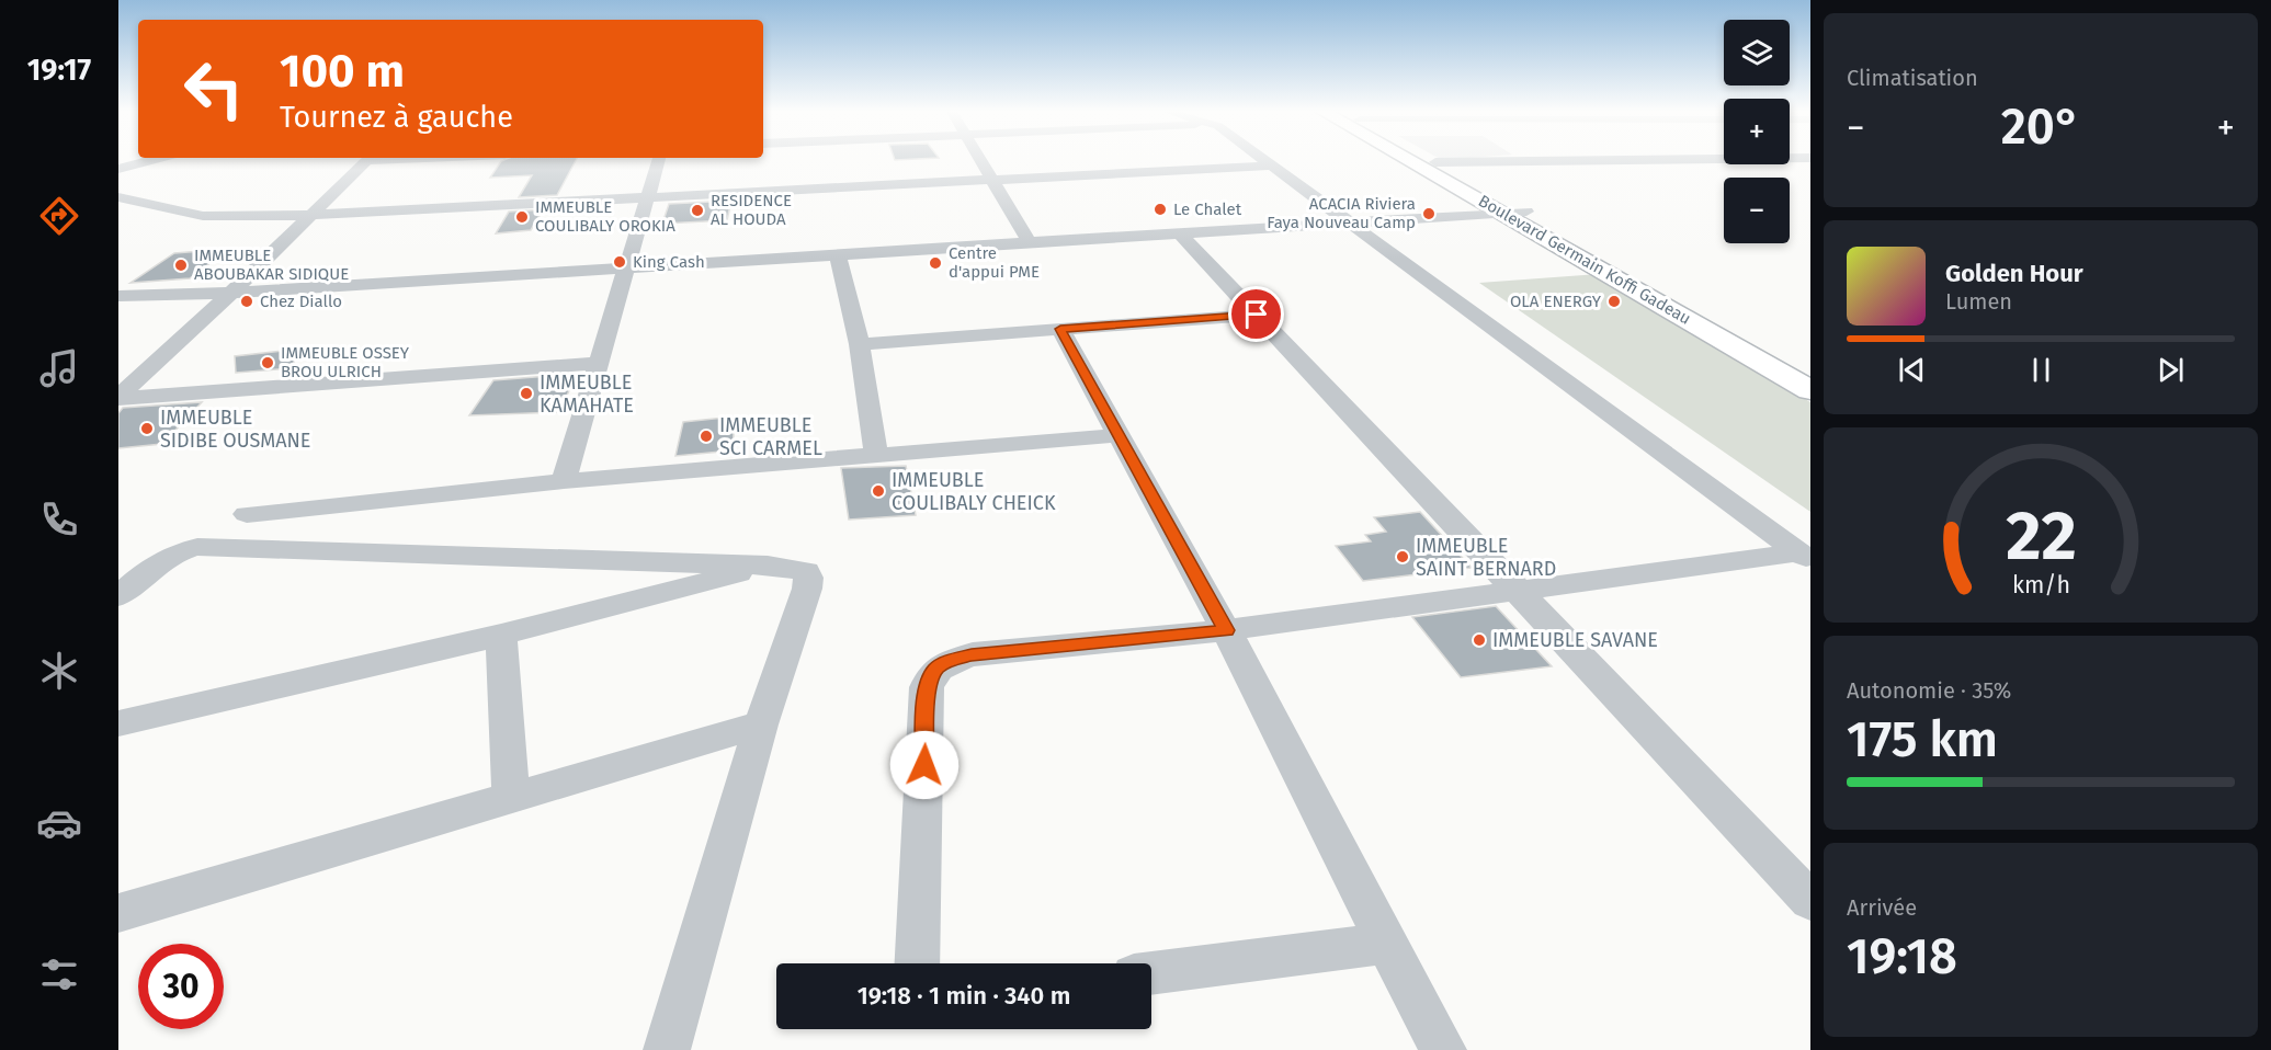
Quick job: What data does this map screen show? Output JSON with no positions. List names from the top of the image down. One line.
{"streets":{"main road":["Boulevard Germain Koffi Gadeau"]},"places":["Le Chalet","RESIDENCE AL HOUDA","ACACIA Riviera Faya Nouveau Camp","IMMEUBLE COULIBALY OROKIA","King Cash","Centre d'appui PME","IMMEUBLE ABOUBAKAR SIDIQUE","Chez Diallo","OLA ENERGY","IMMEUBLE OSSEY BROU ULRICH","IMMEUBLE KAMAHATE","IMMEUBLE SIDIBE OUSMANE","IMMEUBLE SCI CARMEL","IMMEUBLE COULIBALY CHEICK","IMMEUBLE SAINT BERNARD","IMMEUBLE SAVANE"],"page":{"tabs":"19:17","tile":["Climatisation",["Autonomie · 35%","175 km"],["Arrivée","19:18"]],"map_buttons":["+","−"],"turn":["100 m","Tournez à gauche"],"heat":["−","20°","+"],"song":["Golden Hour","Lumen"],"limit":"30","trip":"19:18 · 1 min · 340 m","gauge":["22","km/h"]}}
